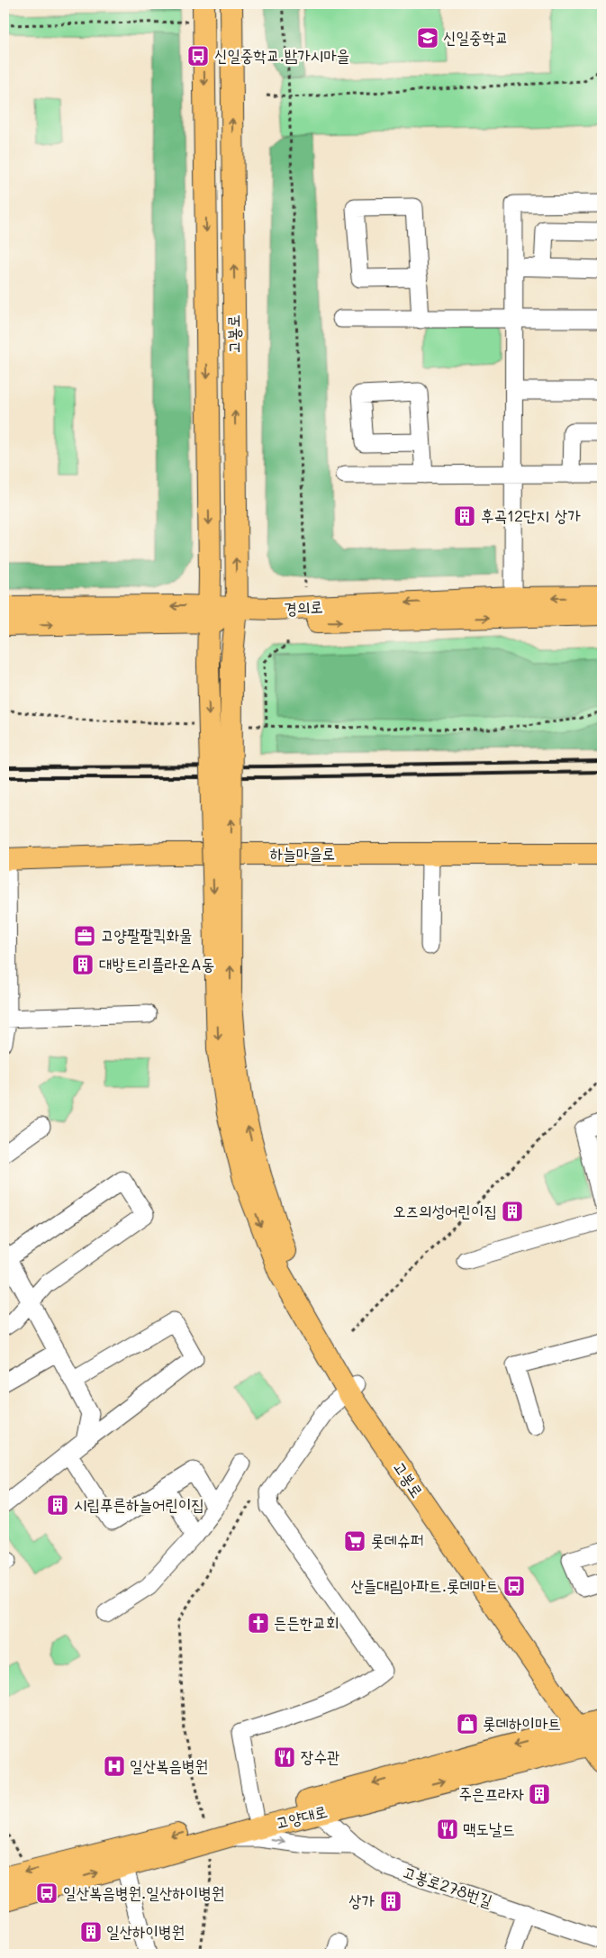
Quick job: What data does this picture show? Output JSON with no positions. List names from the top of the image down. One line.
{"streets":{"main road":["고봉로","경의로","하늘마을로","고양대로"],"street":["고봉로278번길"]},"crossings":[["고봉로","경의로"],["고봉로","고양대로"],["고양대로","고봉로278번길"]],"places":{"school or university":["신일중학교"],"bus stop":["신일중학교.밤가시마을","산들대림아파트.롯데마트","일산복음병원.일산하이병원"],"building":["후곡12단지 상가","대방트리플라온A동","오즈의성어린이집","시립푸른하늘어린이집","주은프라자","상가","일산하이병원"],"office":["고양팔팔퀵화물"],"supermarket":["롯데슈퍼"],"church":["든든한교회"],"shop":["롯데하이마트"],"restaurant":["장수관","맥도날드"],"hospital":["일산복음병원"]}}
